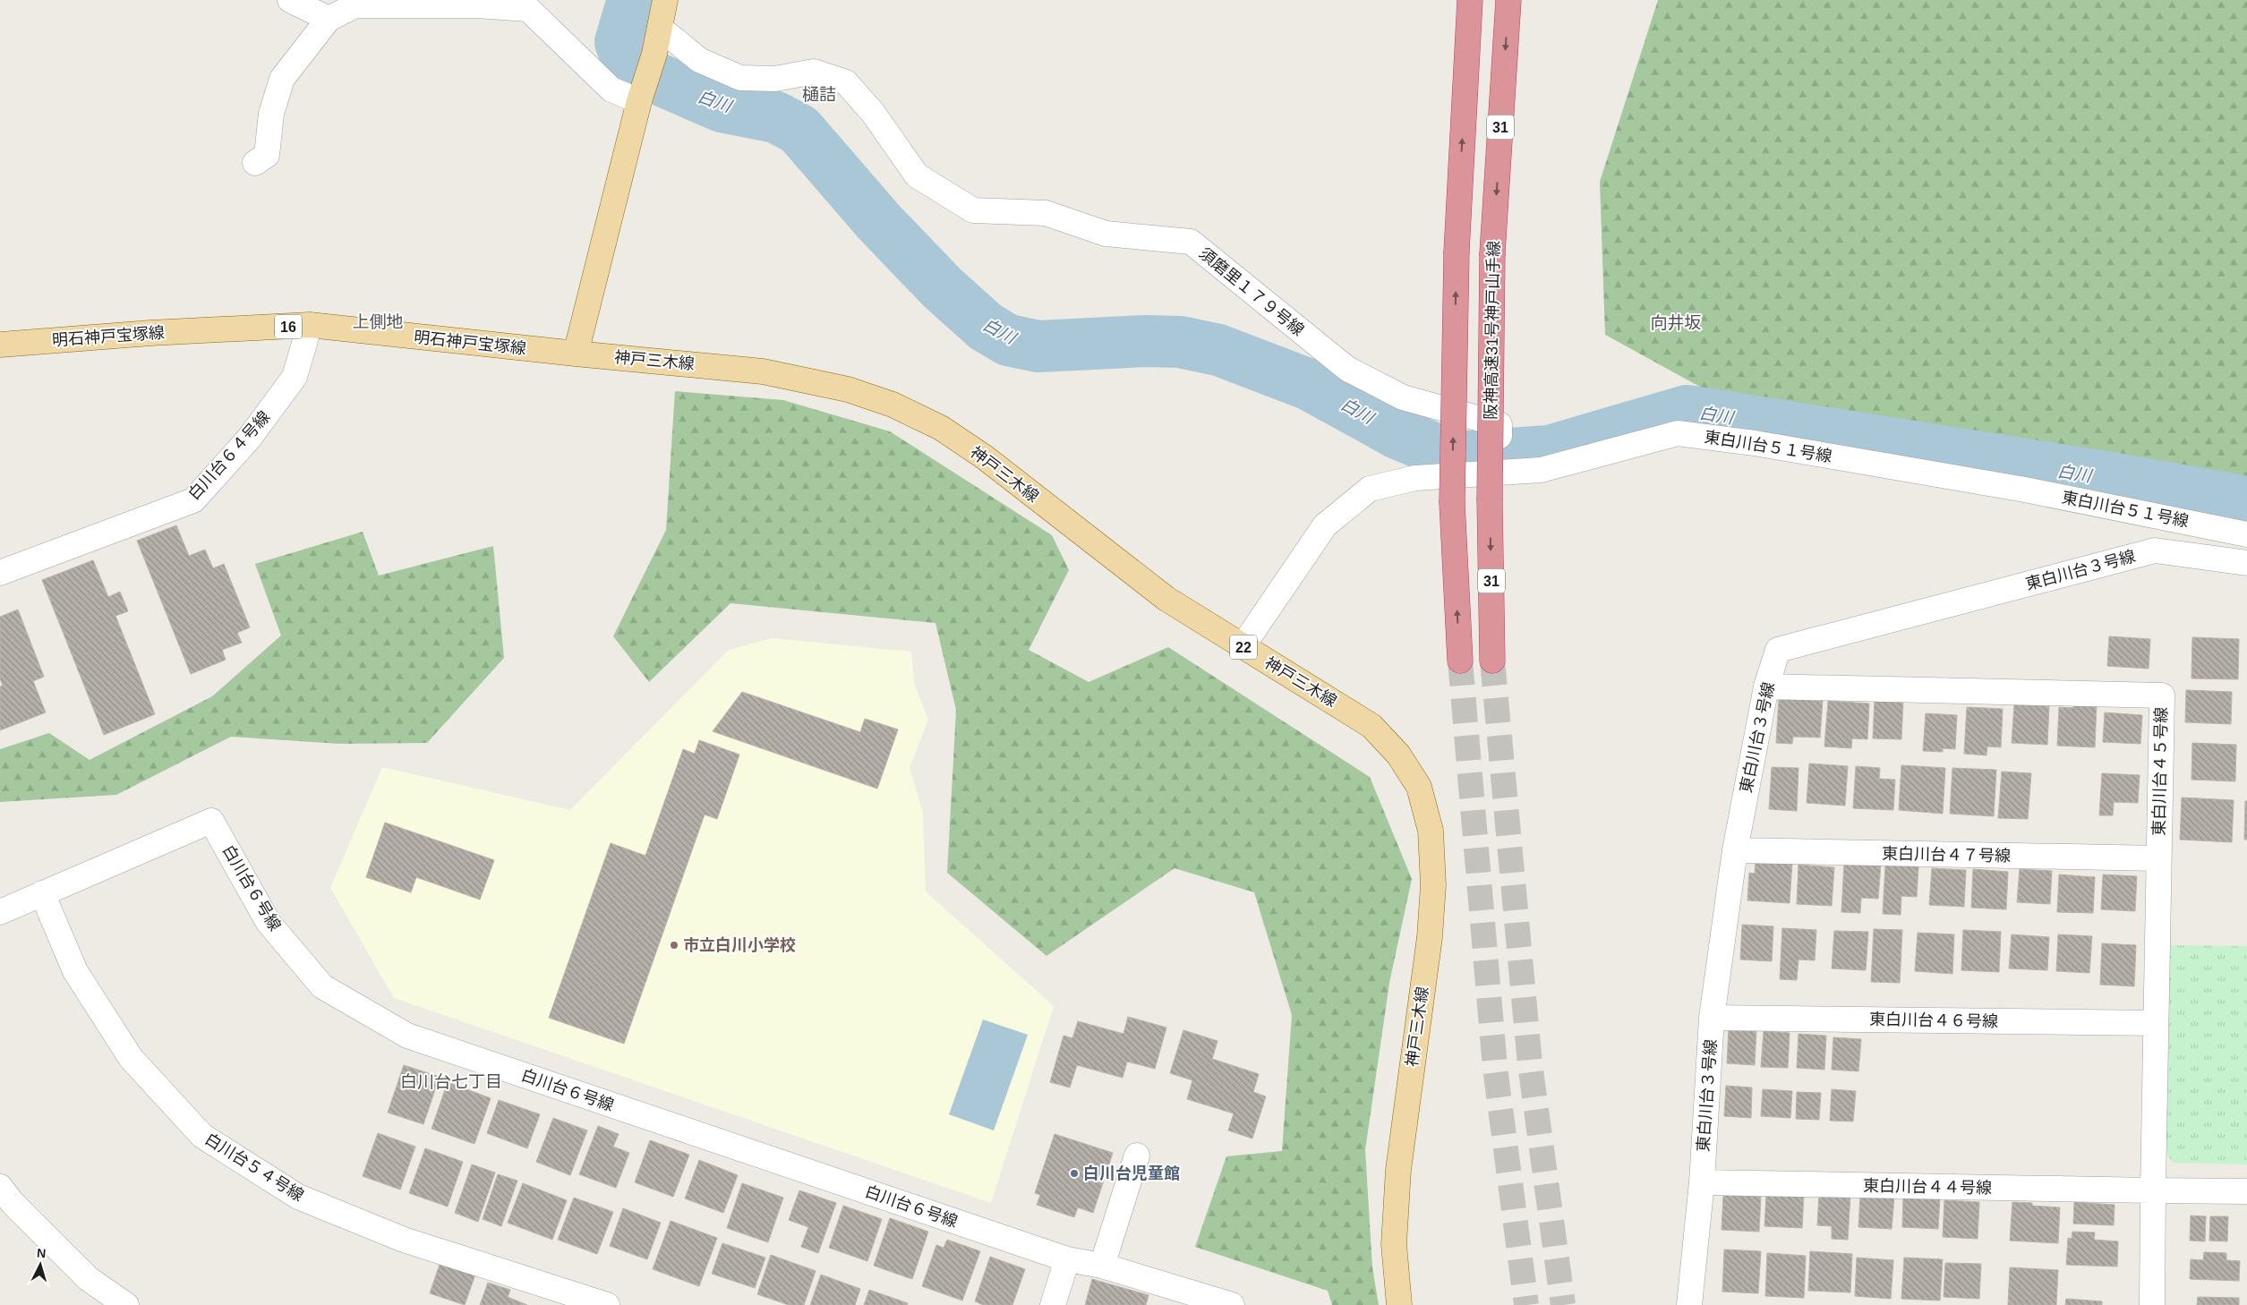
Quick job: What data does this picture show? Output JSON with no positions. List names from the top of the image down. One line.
{"streets":{"highway":["31","阪神高速31号神戸山手線"],"main road":["16","明石神戸宝塚線","神戸三木線","22"],"street":["須磨里１７９号線","東白川台５１号線","白川台６４号線","東白川台３号線","東白川台４５号線","東白川台４７号線","白川台６号線","東白川台４６号線","白川台５４号線","東白川台４４号線"]},"crossings":[["須磨里１７９号線","東白川台５１号線"],["明石神戸宝塚線","神戸三木線"],["明石神戸宝塚線","白川台６４号線"],["神戸三木線","東白川台５１号線"],["東白川台３号線","東白川台４５号線"],["東白川台３号線","東白川台４７号線"],["東白川台３号線","東白川台４６号線"],["東白川台３号線","東白川台４４号線"],["東白川台４５号線","東白川台４７号線"],["東白川台４５号線","東白川台４６号線"],["東白川台４５号線","東白川台４４号線"],["白川台６号線","白川台５４号線"]],"districts":["樋詰","上側地","向井坂","白川台七丁目"],"water":["白川"],"places":["市立白川小学校","白川台児童館"],"north":"top"}
